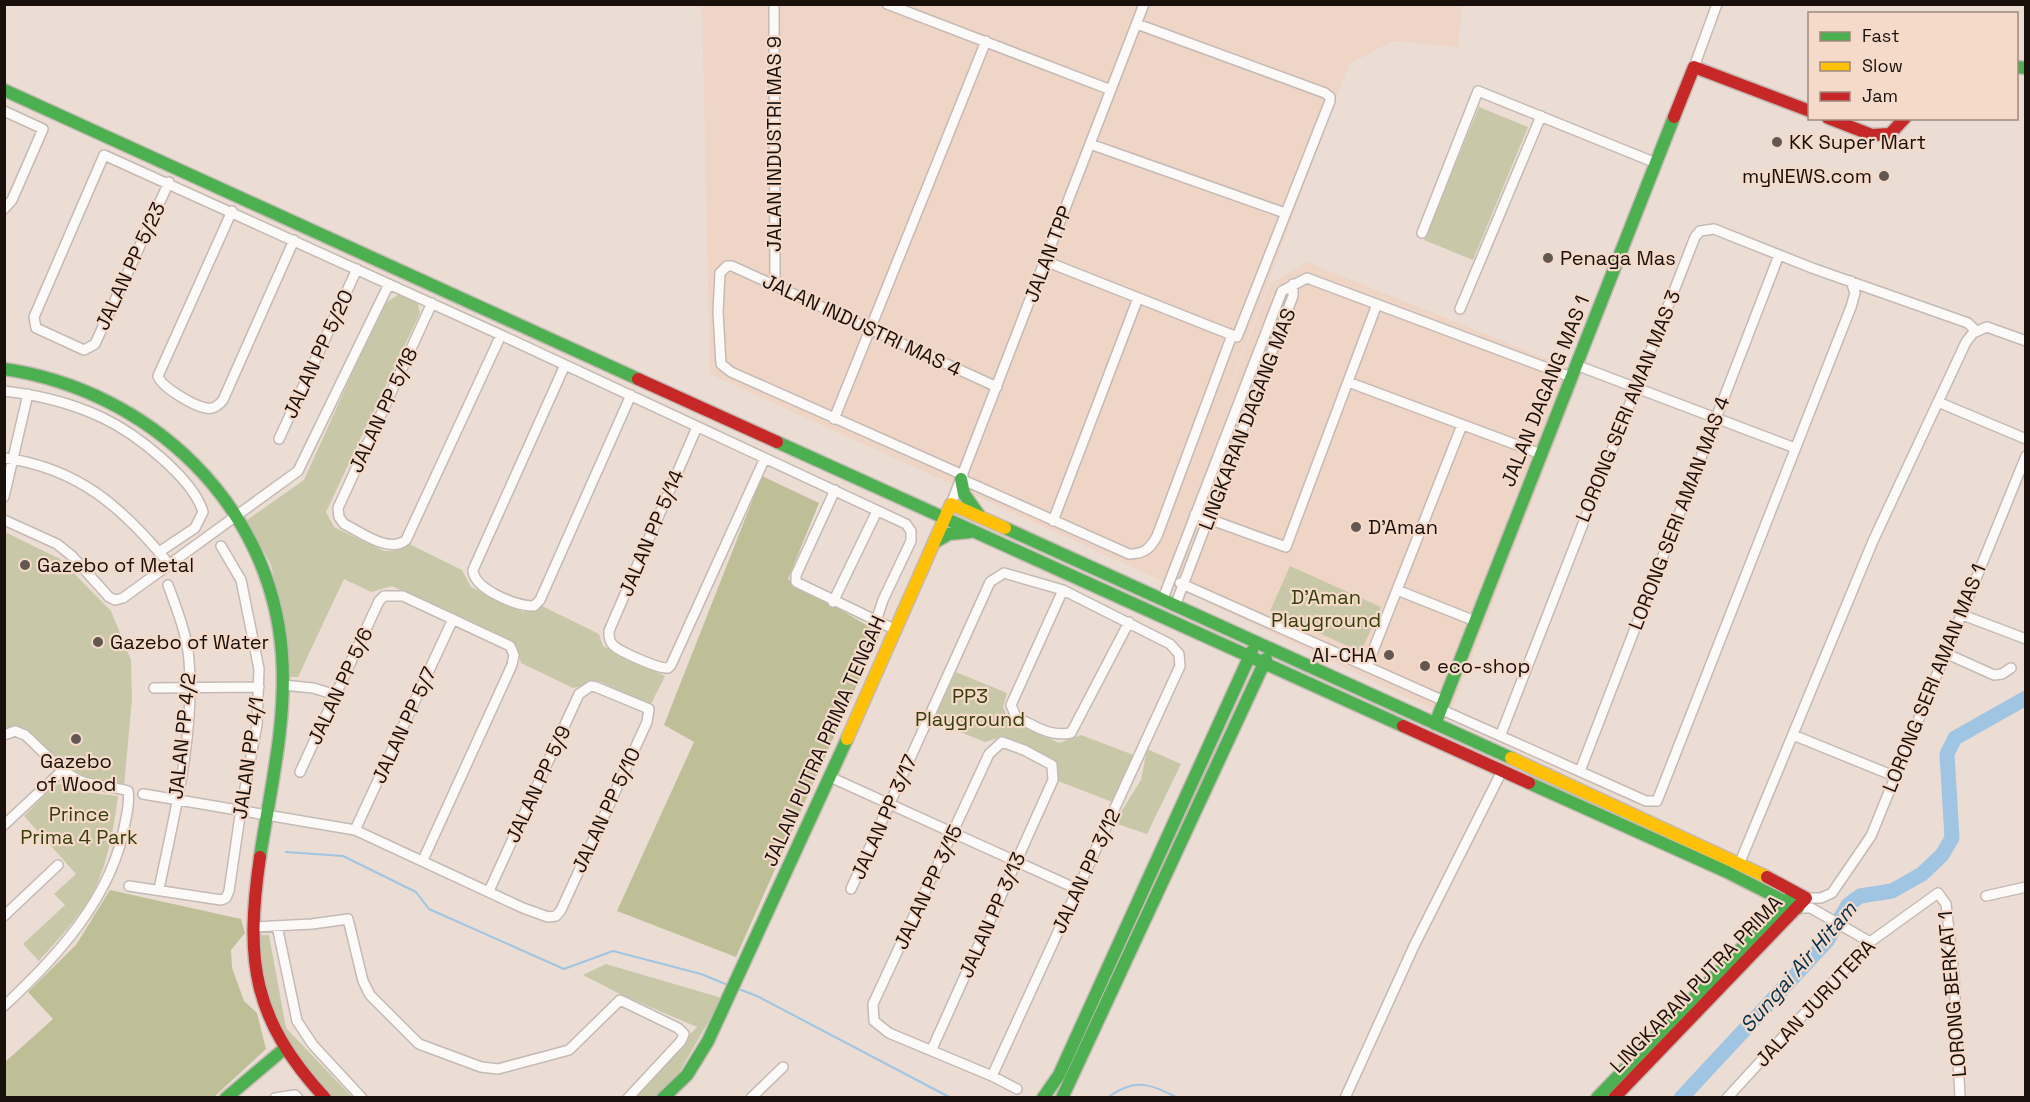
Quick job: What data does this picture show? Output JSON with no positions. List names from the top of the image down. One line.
{"streets":{"street":["JALAN INDUSTRI MAS 9","JALAN TPP","JALAN PP 5/23","JALAN INDUSTRI MAS 4","JALAN PP 5/20","JALAN DAGANG MAS 1","LORONG SERI AMAN MAS 3","JALAN PP 5/18","LINGKARAN DAGANG MAS","LORONG SERI AMAN MAS 4","JALAN PP 5/14","LORONG SERI AMAN MAS 1","JALAN PP 5/6","JALAN PP 5/7","JALAN PP 4/2","JALAN PUTRA PRIMA TENGAH","JALAN PP 4/1","JALAN PP 5/9","JALAN PP 5/10","JALAN PP 3/17","JALAN PP 3/12","JALAN PP 3/15","JALAN PP 3/13","LINGKARAN PUTRA PRIMA","LORONG BERKAT 1","JALAN JURUTERA"]},"crossings":[["JALAN INDUSTRI MAS 9","JALAN INDUSTRI MAS 4"],["JALAN TPP","JALAN INDUSTRI MAS 4"],["JALAN TPP","JALAN PUTRA PRIMA TENGAH"],["LORONG SERI AMAN MAS 3","LORONG SERI AMAN MAS 4"],["LORONG SERI AMAN MAS 1","LINGKARAN PUTRA PRIMA"],["JALAN PP 5/6","JALAN PP 5/7"],["JALAN PP 4/2","JALAN PP 4/1"],["JALAN PP 5/9","JALAN PP 5/10"],["JALAN PP 3/15","JALAN PP 3/13"],["LORONG BERKAT 1","JALAN JURUTERA"]],"water":["Sungai Air Hitam"],"parks":["D'Aman Playground","PP3 Playground","Prince Prima 4 Park"],"places":["KK Super Mart","myNEWS.com","Penaga Mas","D'Aman","Gazebo of Metal","Gazebo of Water","AI-CHA","eco-shop","Gazebo of Wood"],"legend":["Fast","Slow","Jam"]}
